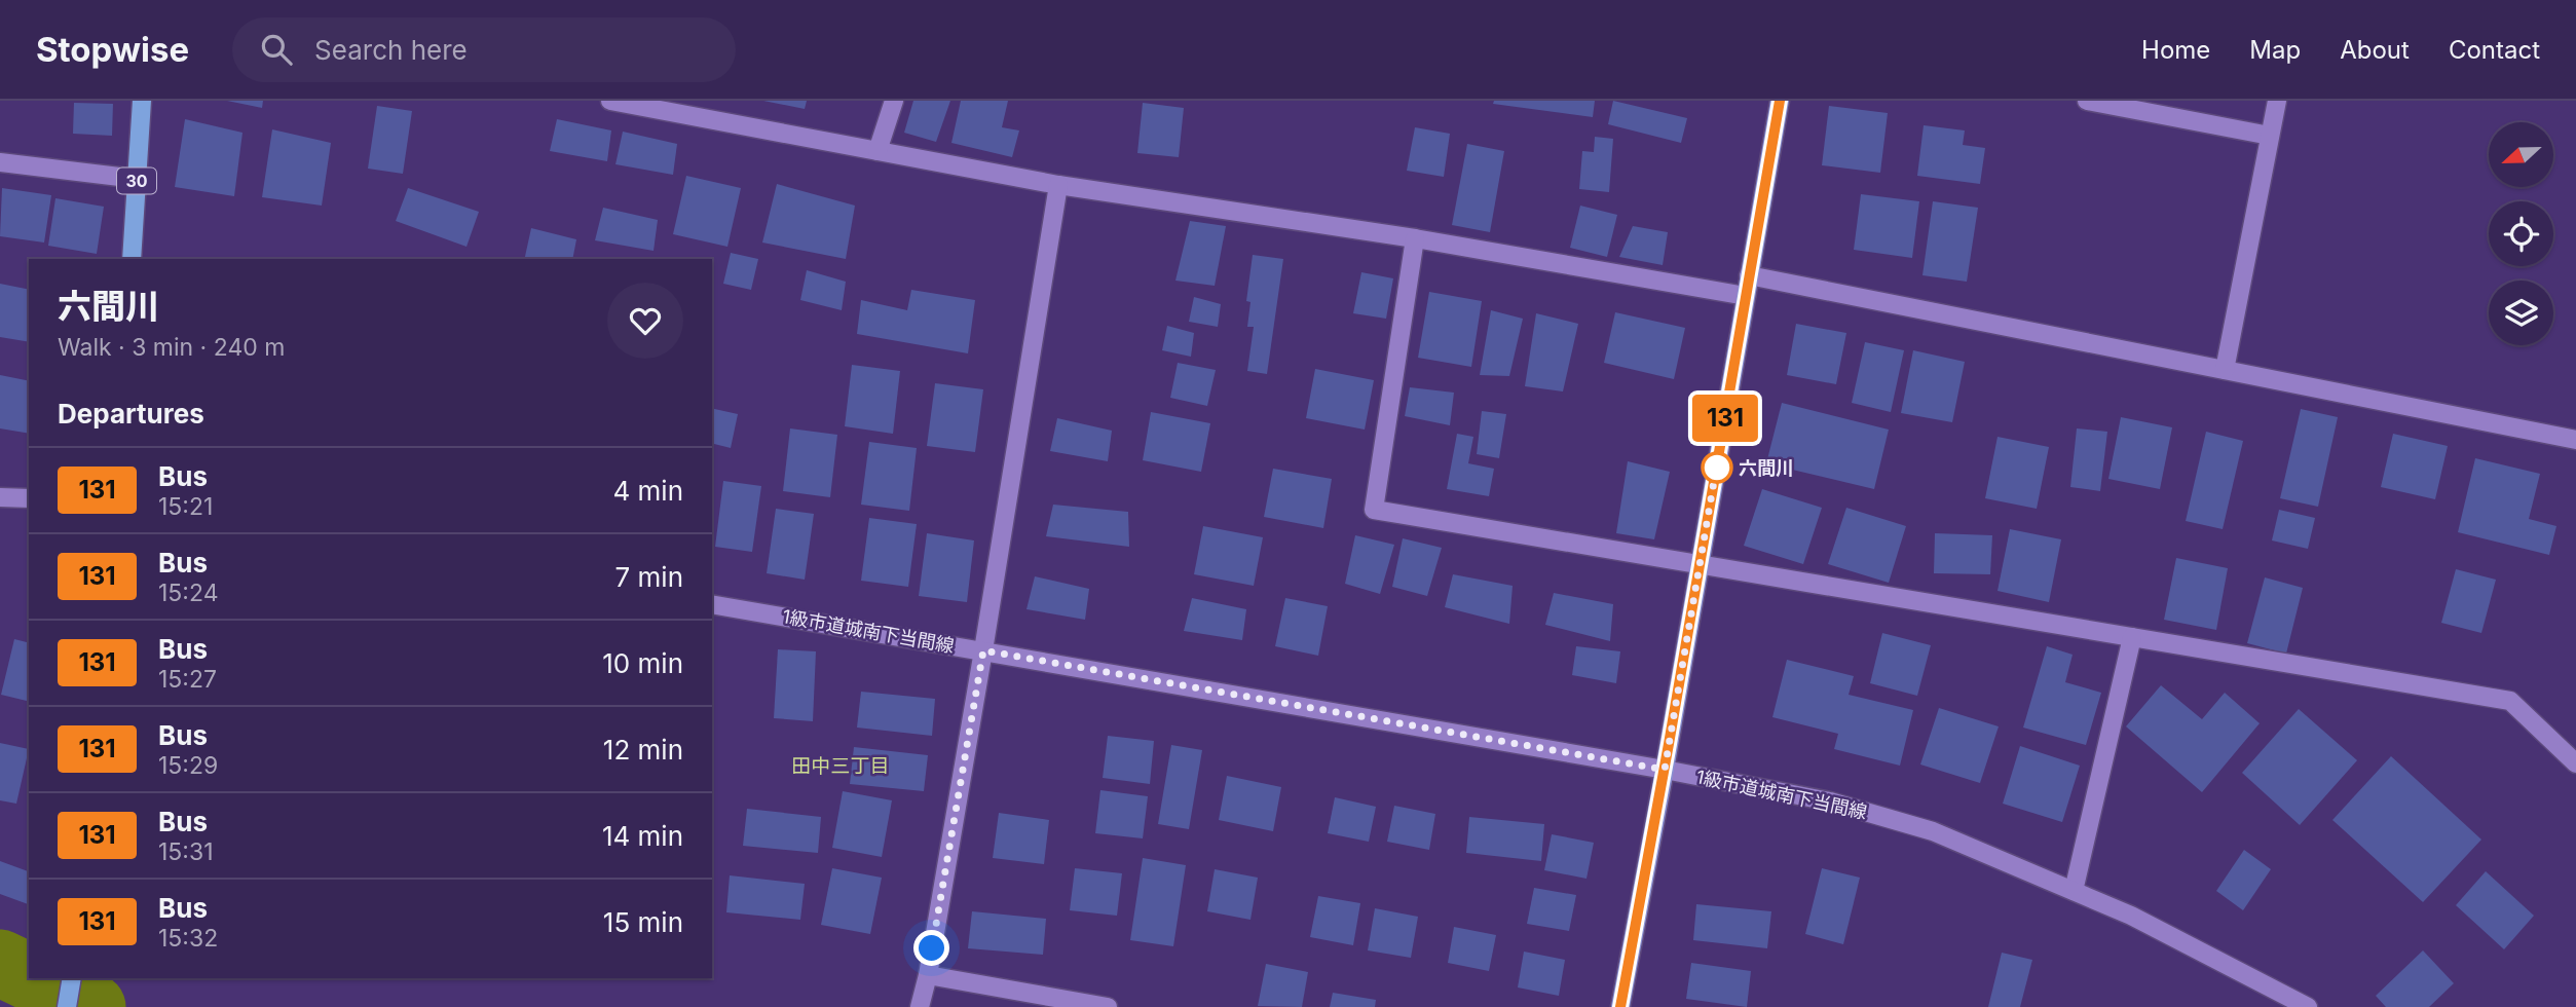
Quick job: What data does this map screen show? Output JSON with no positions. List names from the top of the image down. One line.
{"streets":{"main road":["30"],"street":["1級市道城南下当間線"]},"districts":["田中三丁目"],"places":["六間川"],"lines":["bus line 131"],"north":"left","page":{"header":"Stopwise","search":"Search here","nav":["Home","Map","About","Contact"],"on_map":"131","heading":[["六間川","Walk · 3 min · 240 m"],"Departures"],"list":[{"mark":"131","name":"Bus","note":"15:21","value":"4 min"},{"mark":"131","name":"Bus","note":"15:24","value":"7 min"},{"mark":"131","name":"Bus","note":"15:27","value":"10 min"},{"mark":"131","name":"Bus","note":"15:29","value":"12 min"},{"mark":"131","name":"Bus","note":"15:31","value":"14 min"},{"mark":"131","name":"Bus","note":"15:32","value":"15 min"}]}}
